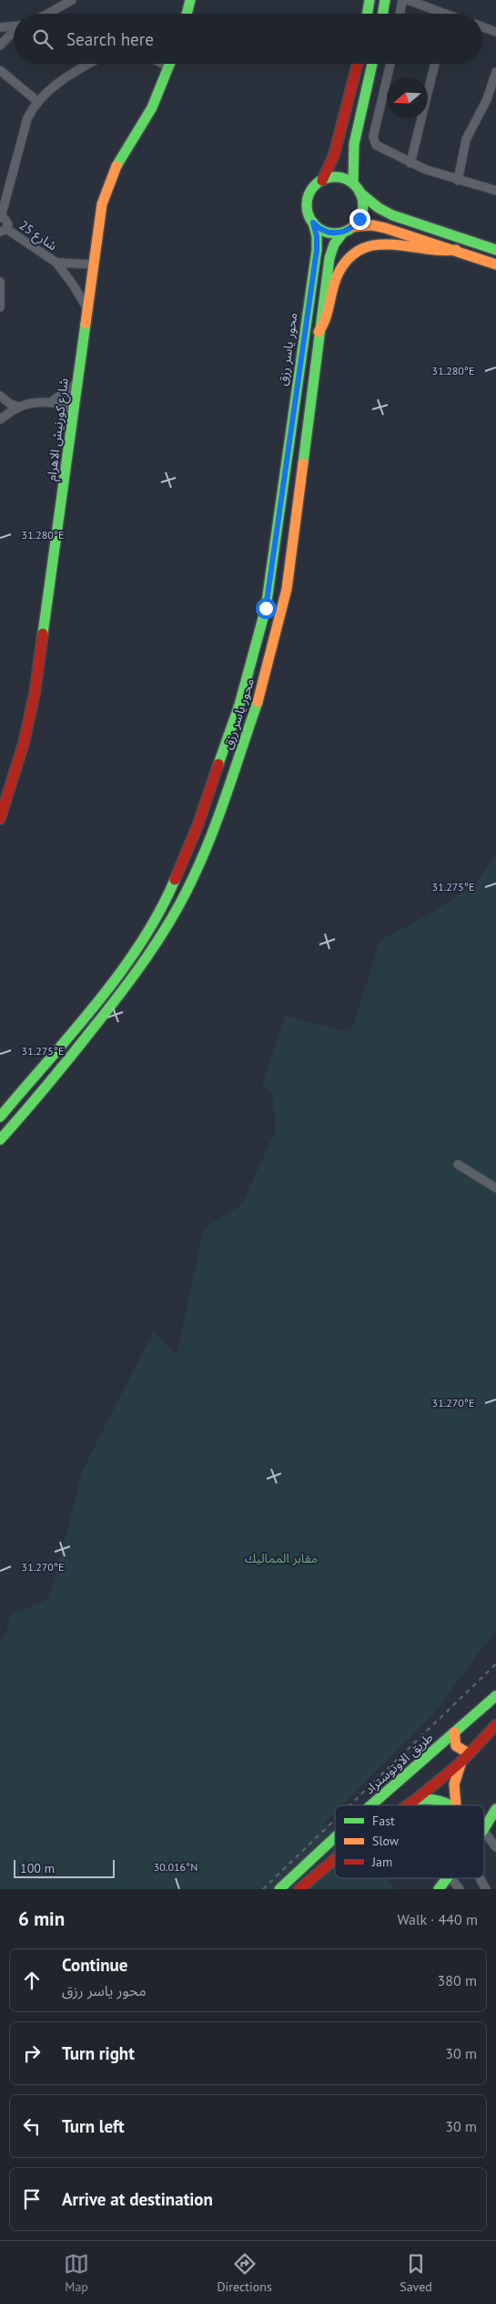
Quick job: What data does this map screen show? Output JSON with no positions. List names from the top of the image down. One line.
{"streets":{"main road":["محور ياسر رزق","شارع كورنيش الاهرام","طريق الاوتوستراد"],"street":["شارع 25"]},"crossings":[["شارع 25","شارع كورنيش الاهرام"]],"parks":["مقابر المماليك"],"legend":["Fast","Slow","Jam"],"scale_bar":"100 m","north":"left","page":{"search":"Search here","scale":"100 m","heading":["6 min","Walk · 440 m"],"list":[["Continue","محور ياسر رزق","380 m"],["Turn right","30 m"],["Turn left","30 m"],"Arrive at destination"],"nav":["Map","Directions","Saved"]},"coordinates":["31.280°E","31.275°E","31.270°E","30.016°N"]}
